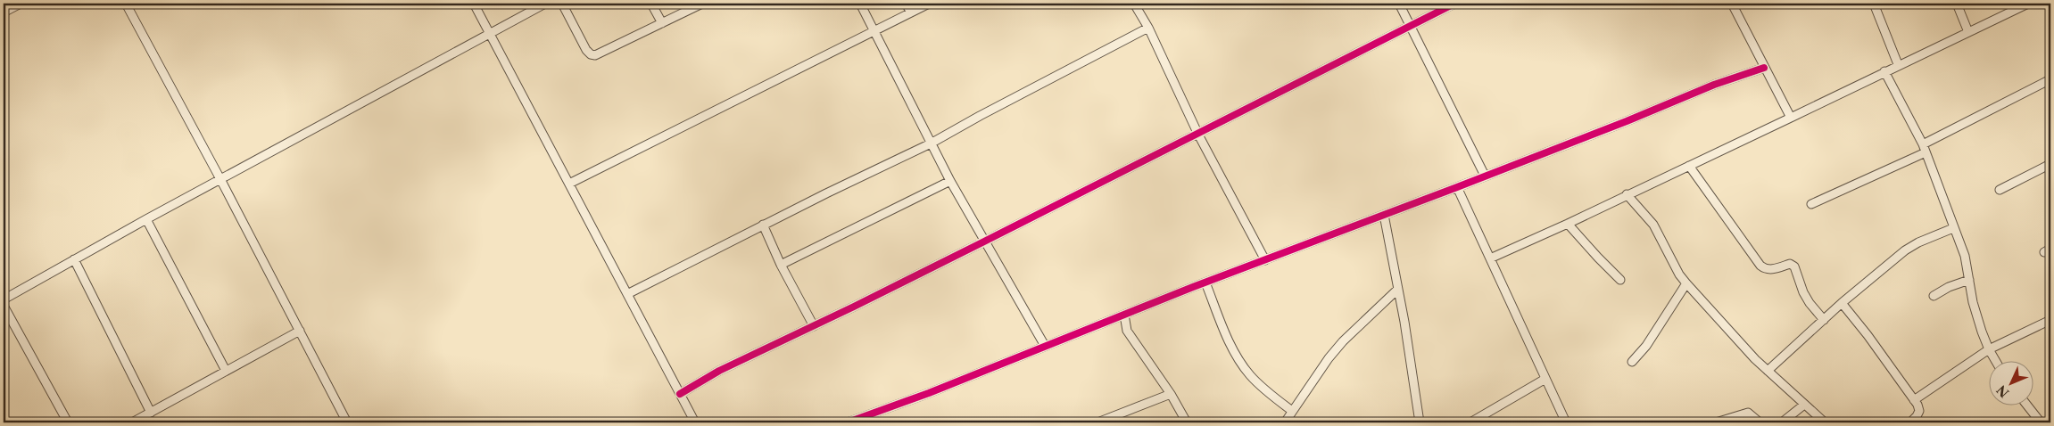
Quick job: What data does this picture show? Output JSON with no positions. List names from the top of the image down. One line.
{"north":"bottom left"}
